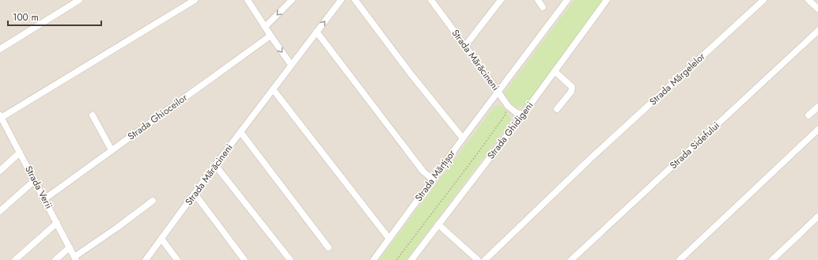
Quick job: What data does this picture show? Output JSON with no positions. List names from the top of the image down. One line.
{"streets":{"street":["Strada Mărăcineni","Strada Mărgelelor","Strada Ghioceilor","Strada Ghidigeni","Strada Sidefului","Strada Mărțișor","Strada Verii"]},"crossings":[["Strada Mărăcineni","Strada Ghidigeni"],["Strada Mărăcineni","Strada Mărțișor"],["Strada Ghioceilor","Strada Verii"]],"scale_bar":"100 m"}
